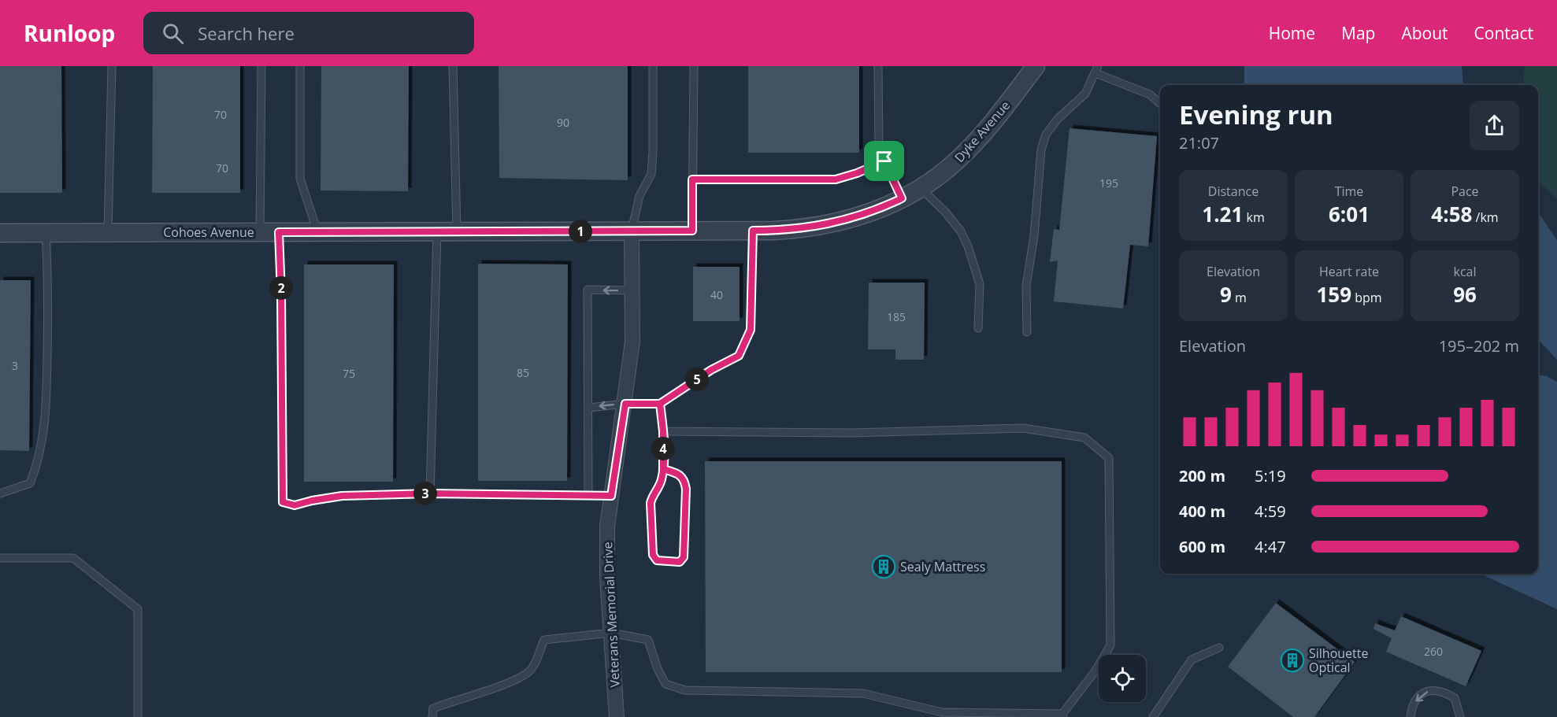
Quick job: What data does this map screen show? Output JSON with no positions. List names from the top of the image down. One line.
{"streets":{"street":["Dyke Avenue","Cohoes Avenue","Veterans Memorial Drive"]},"crossings":[["Dyke Avenue","Cohoes Avenue"],["Cohoes Avenue","Veterans Memorial Drive"]],"places":{"building":["Sealy Mattress","Silhouette Optical"]},"house_numbers":["70","90","70","195","40","185","3","85","75","260"],"page":{"header":"Runloop","search":"Search here","nav":["Home","Map","About","Contact"],"heading":["Evening run","21:07"],"stats":[["Distance","1.21 km"],["Time","6:01"],["Pace","4:58 /km"],["Elevation","9 m"],["Heart rate","159 bpm"],["kcal","96"]],"pins":["1","2","5","4","3"],"chart":["Elevation","195–202 m"],"list":[{"name":"200 m","note":"5:19"},{"name":"400 m","note":"4:59"},{"name":"600 m","note":"4:47"}]}}
